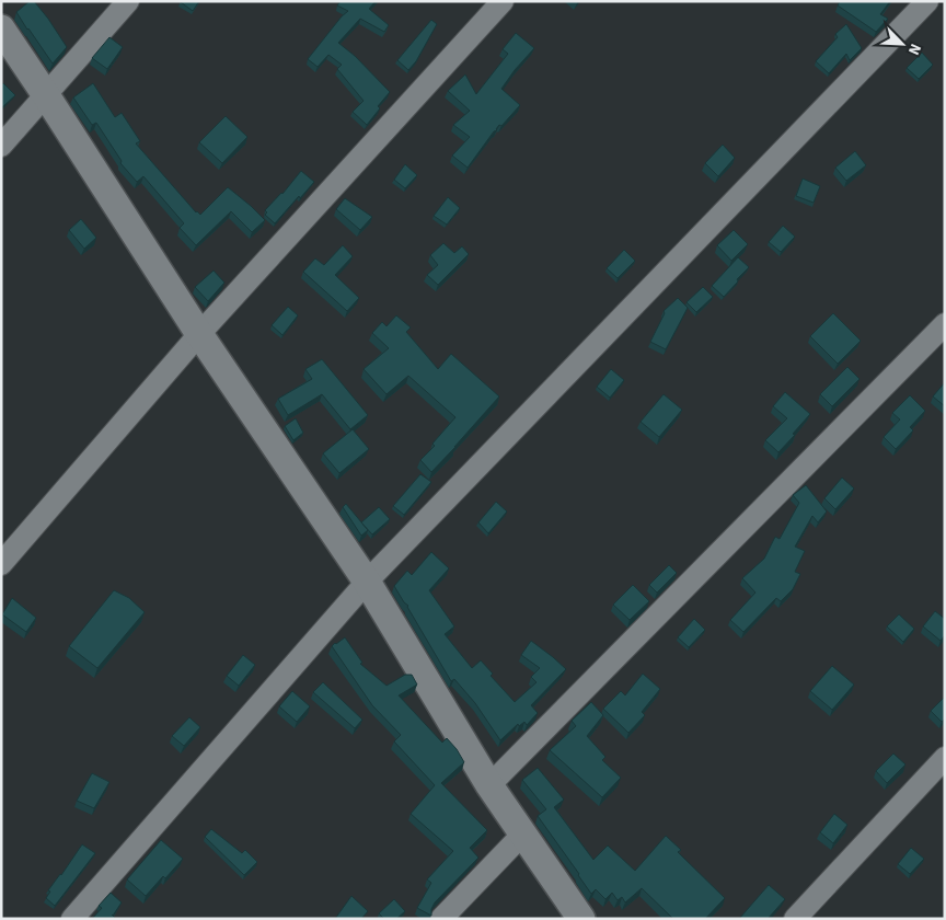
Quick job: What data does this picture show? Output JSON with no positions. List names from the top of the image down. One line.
{"north":"bottom right"}
